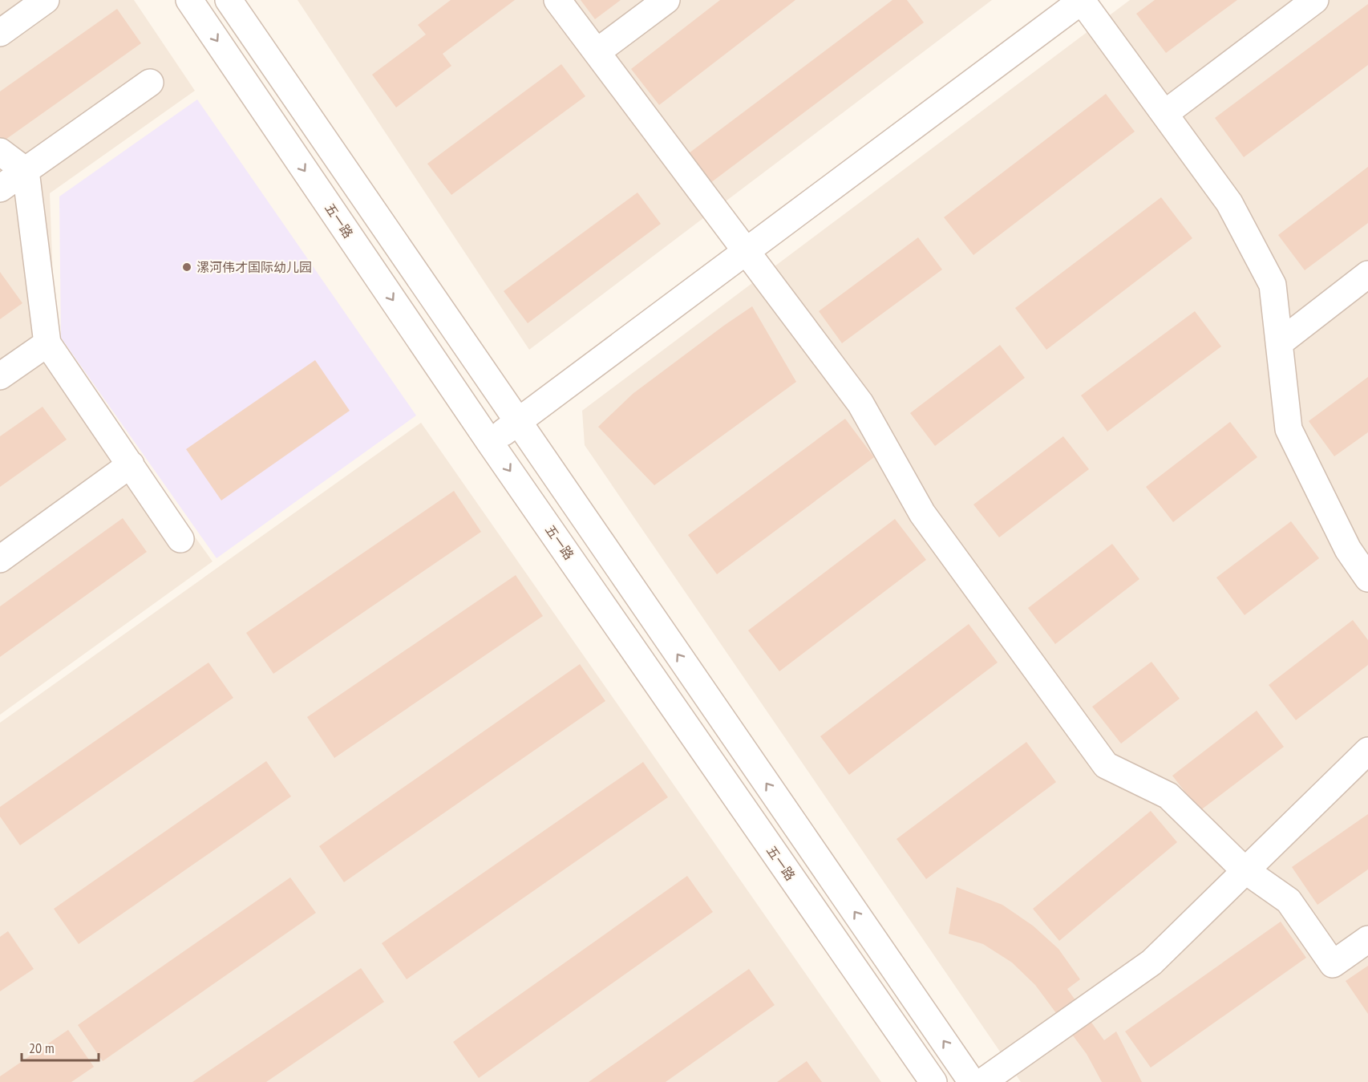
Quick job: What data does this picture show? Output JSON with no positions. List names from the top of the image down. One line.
{"streets":{"street":["五一路"]},"places":["漯河伟才国际幼儿园"],"scale_bar":"20 m"}
